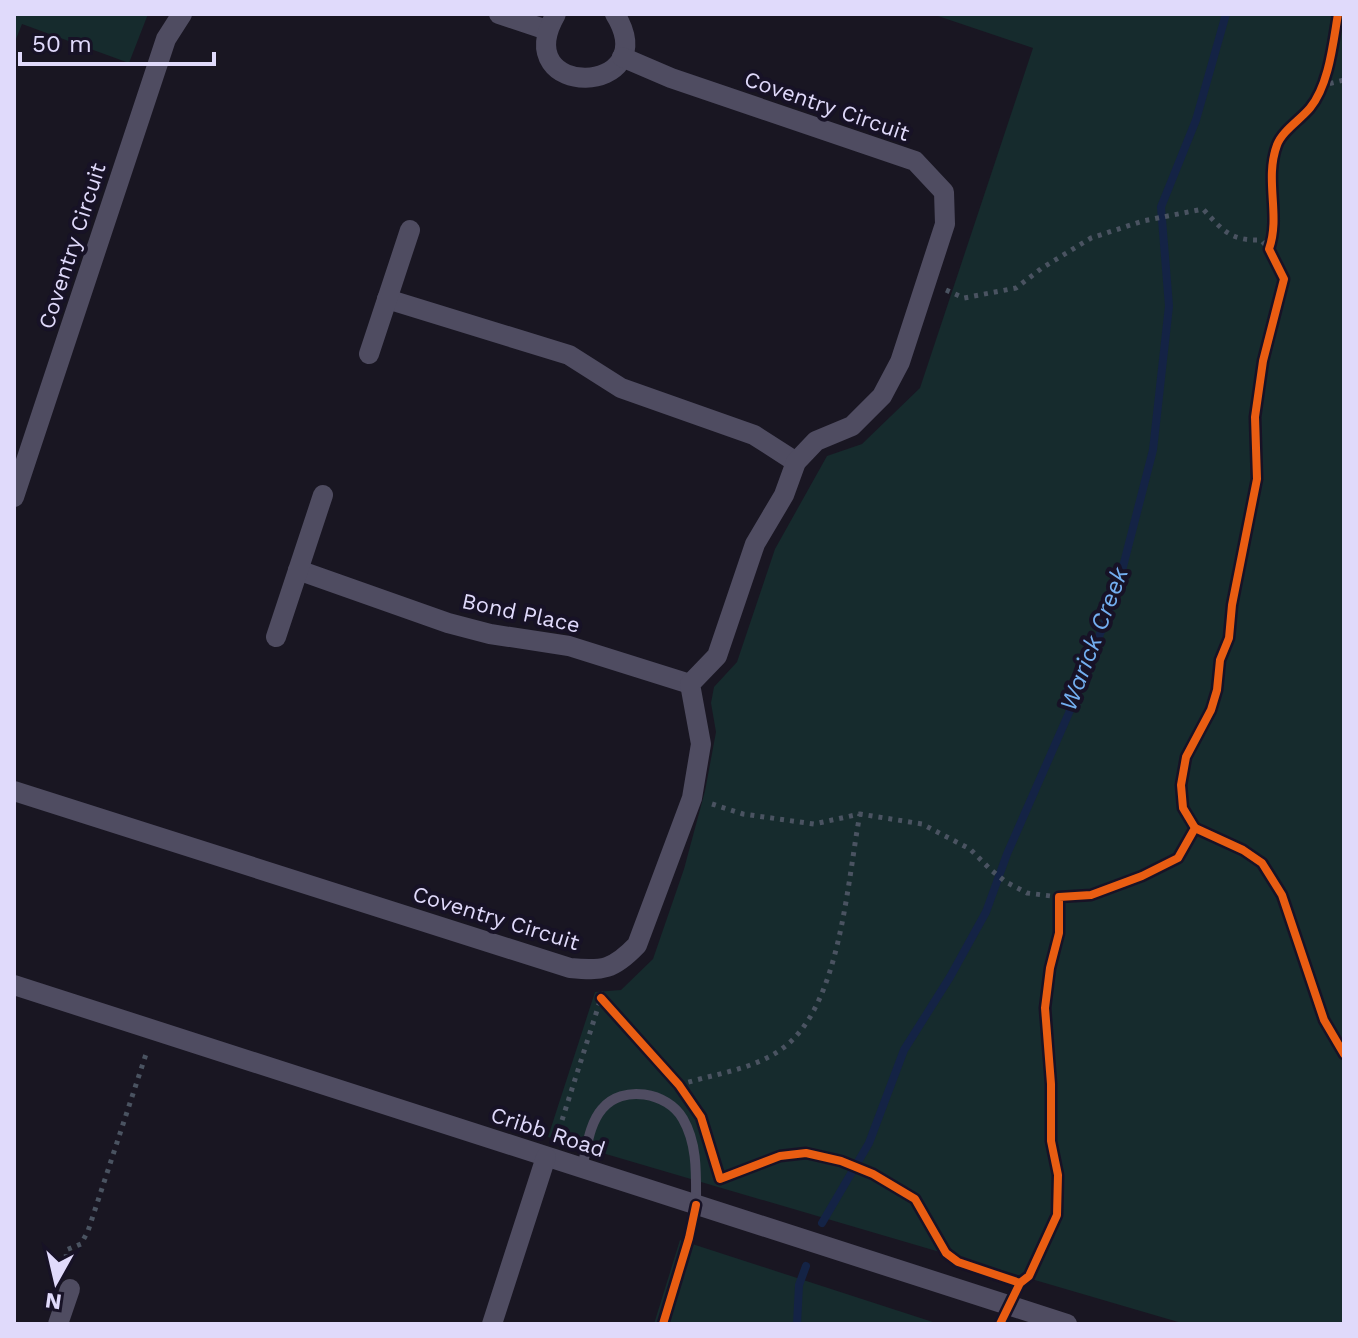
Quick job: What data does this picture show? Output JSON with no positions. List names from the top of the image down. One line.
{"streets":{"street":["Coventry Circuit","Bond Place","Cribb Road"]},"crossings":[["Coventry Circuit","Bond Place"]],"water":["Warick Creek"],"scale_bar":"50 m","north":"bottom"}
